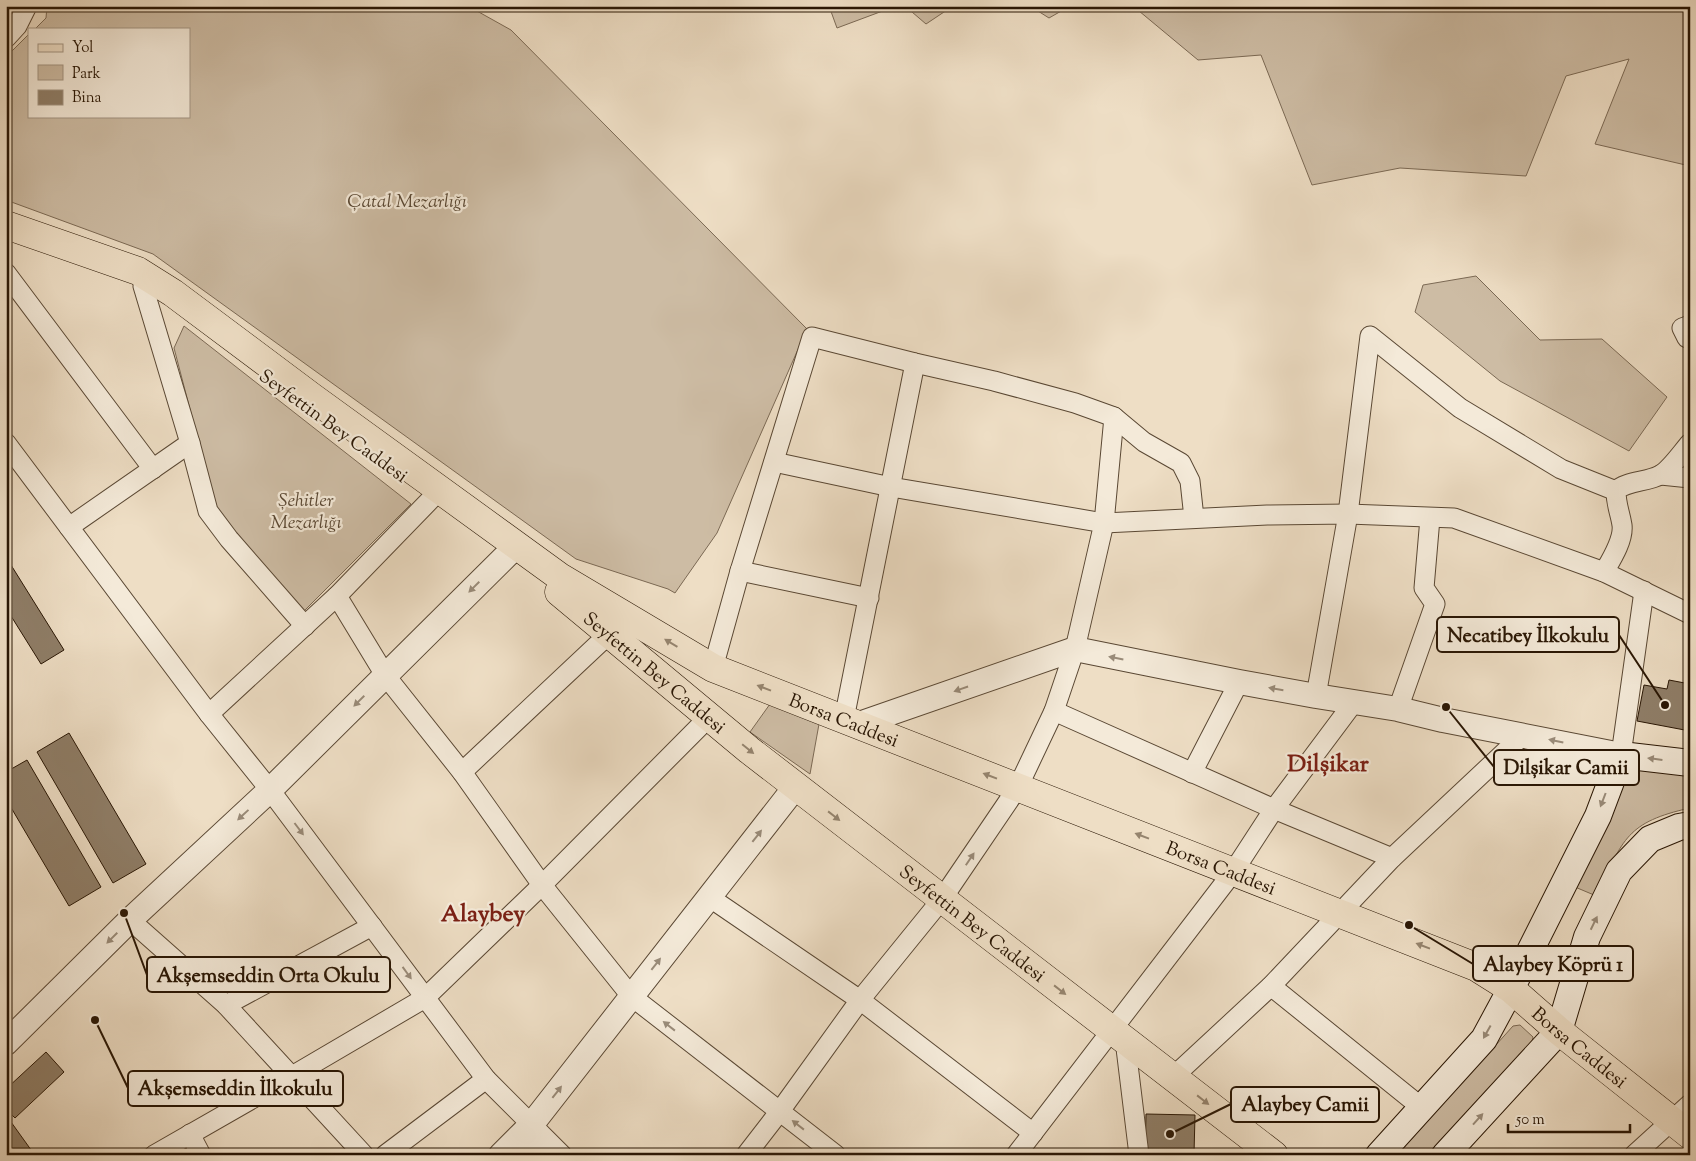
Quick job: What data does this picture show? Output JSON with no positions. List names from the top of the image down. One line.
{"streets":{"main road":["Seyfettin Bey Caddesi","Borsa Caddesi"]},"crossings":[["Seyfettin Bey Caddesi","Borsa Caddesi"]],"one_way":["Borsa Caddesi"],"districts":["Dilşikar","Alaybey"],"parks":["Çatal Mezarlığı","Şehitler Mezarlığı"],"places":["Necatibey İlkokulu","Dilşikar Camii","Akşemseddin Orta Okulu","Alaybey Köprü 1","Akşemseddin İlkokulu","Alaybey Camii"],"legend":["Yol","Park","Bina"],"scale_bar":"50 m"}
